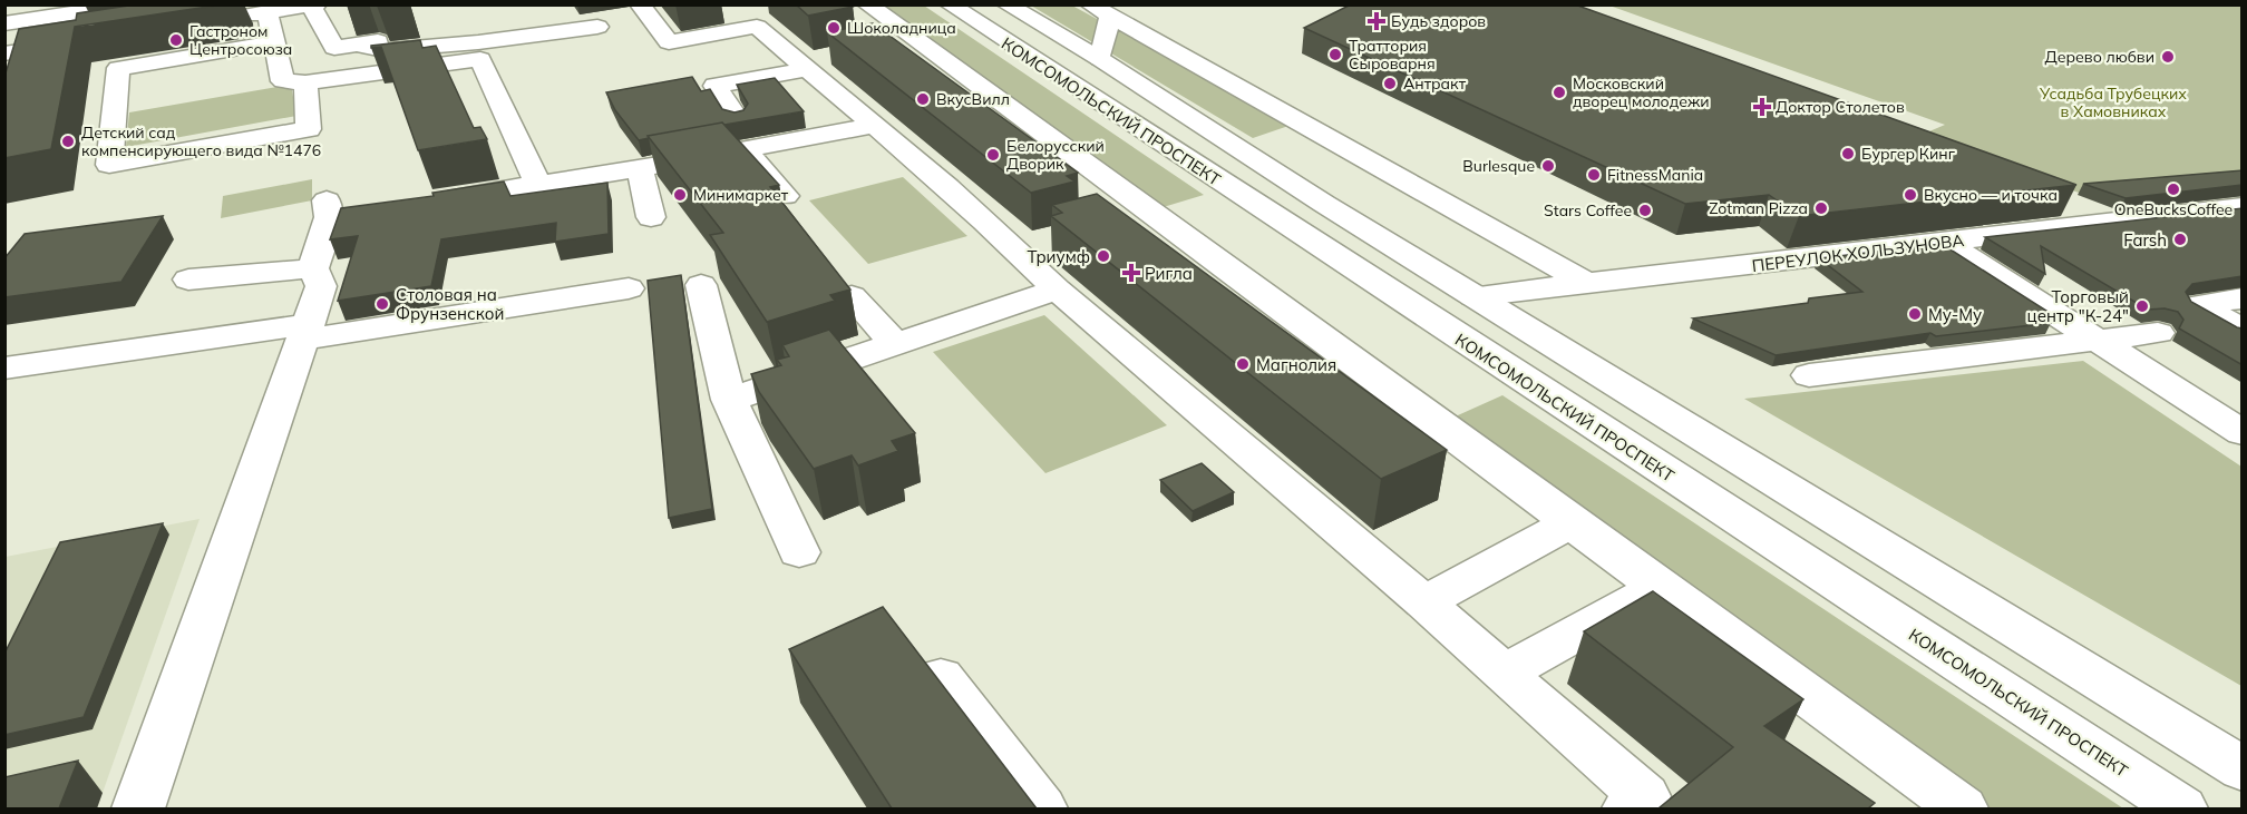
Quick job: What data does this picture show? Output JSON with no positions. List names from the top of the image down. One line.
{"streets":{"street":["КОМСОМОЛЬСКИЙ ПРОСПЕКТ","ПЕРЕУЛОК ХОЛЬЗУНОВА"]},"crossings":[["КОМСОМОЛЬСКИЙ ПРОСПЕКТ","ПЕРЕУЛОК ХОЛЬЗУНОВА"]],"parks":["Усадьба Трубецких в Хамовниках"],"places":{"health":["Будь здоров","Доктор Столетов","Ригла"],"other":["Шоколадница","Гастроном Центросоюза","Траттория Сыроварня","Дерево любви","Антракт","Московский дворец молодежи","ВкусВилл","Детский сад компенсирующего вида №1476","Бургер Кинг","Белорусский Дворик","Burlesque","FitnessMania","OneBucksCoffee","Минимаркет","Вкусно — и точка","Zotman Pizza","Stars Coffee","Farsh","Триумф","Столовая на Фрунзенской","Торговый центр \"К-24\"","Му-Му","Магнолия"]}}
